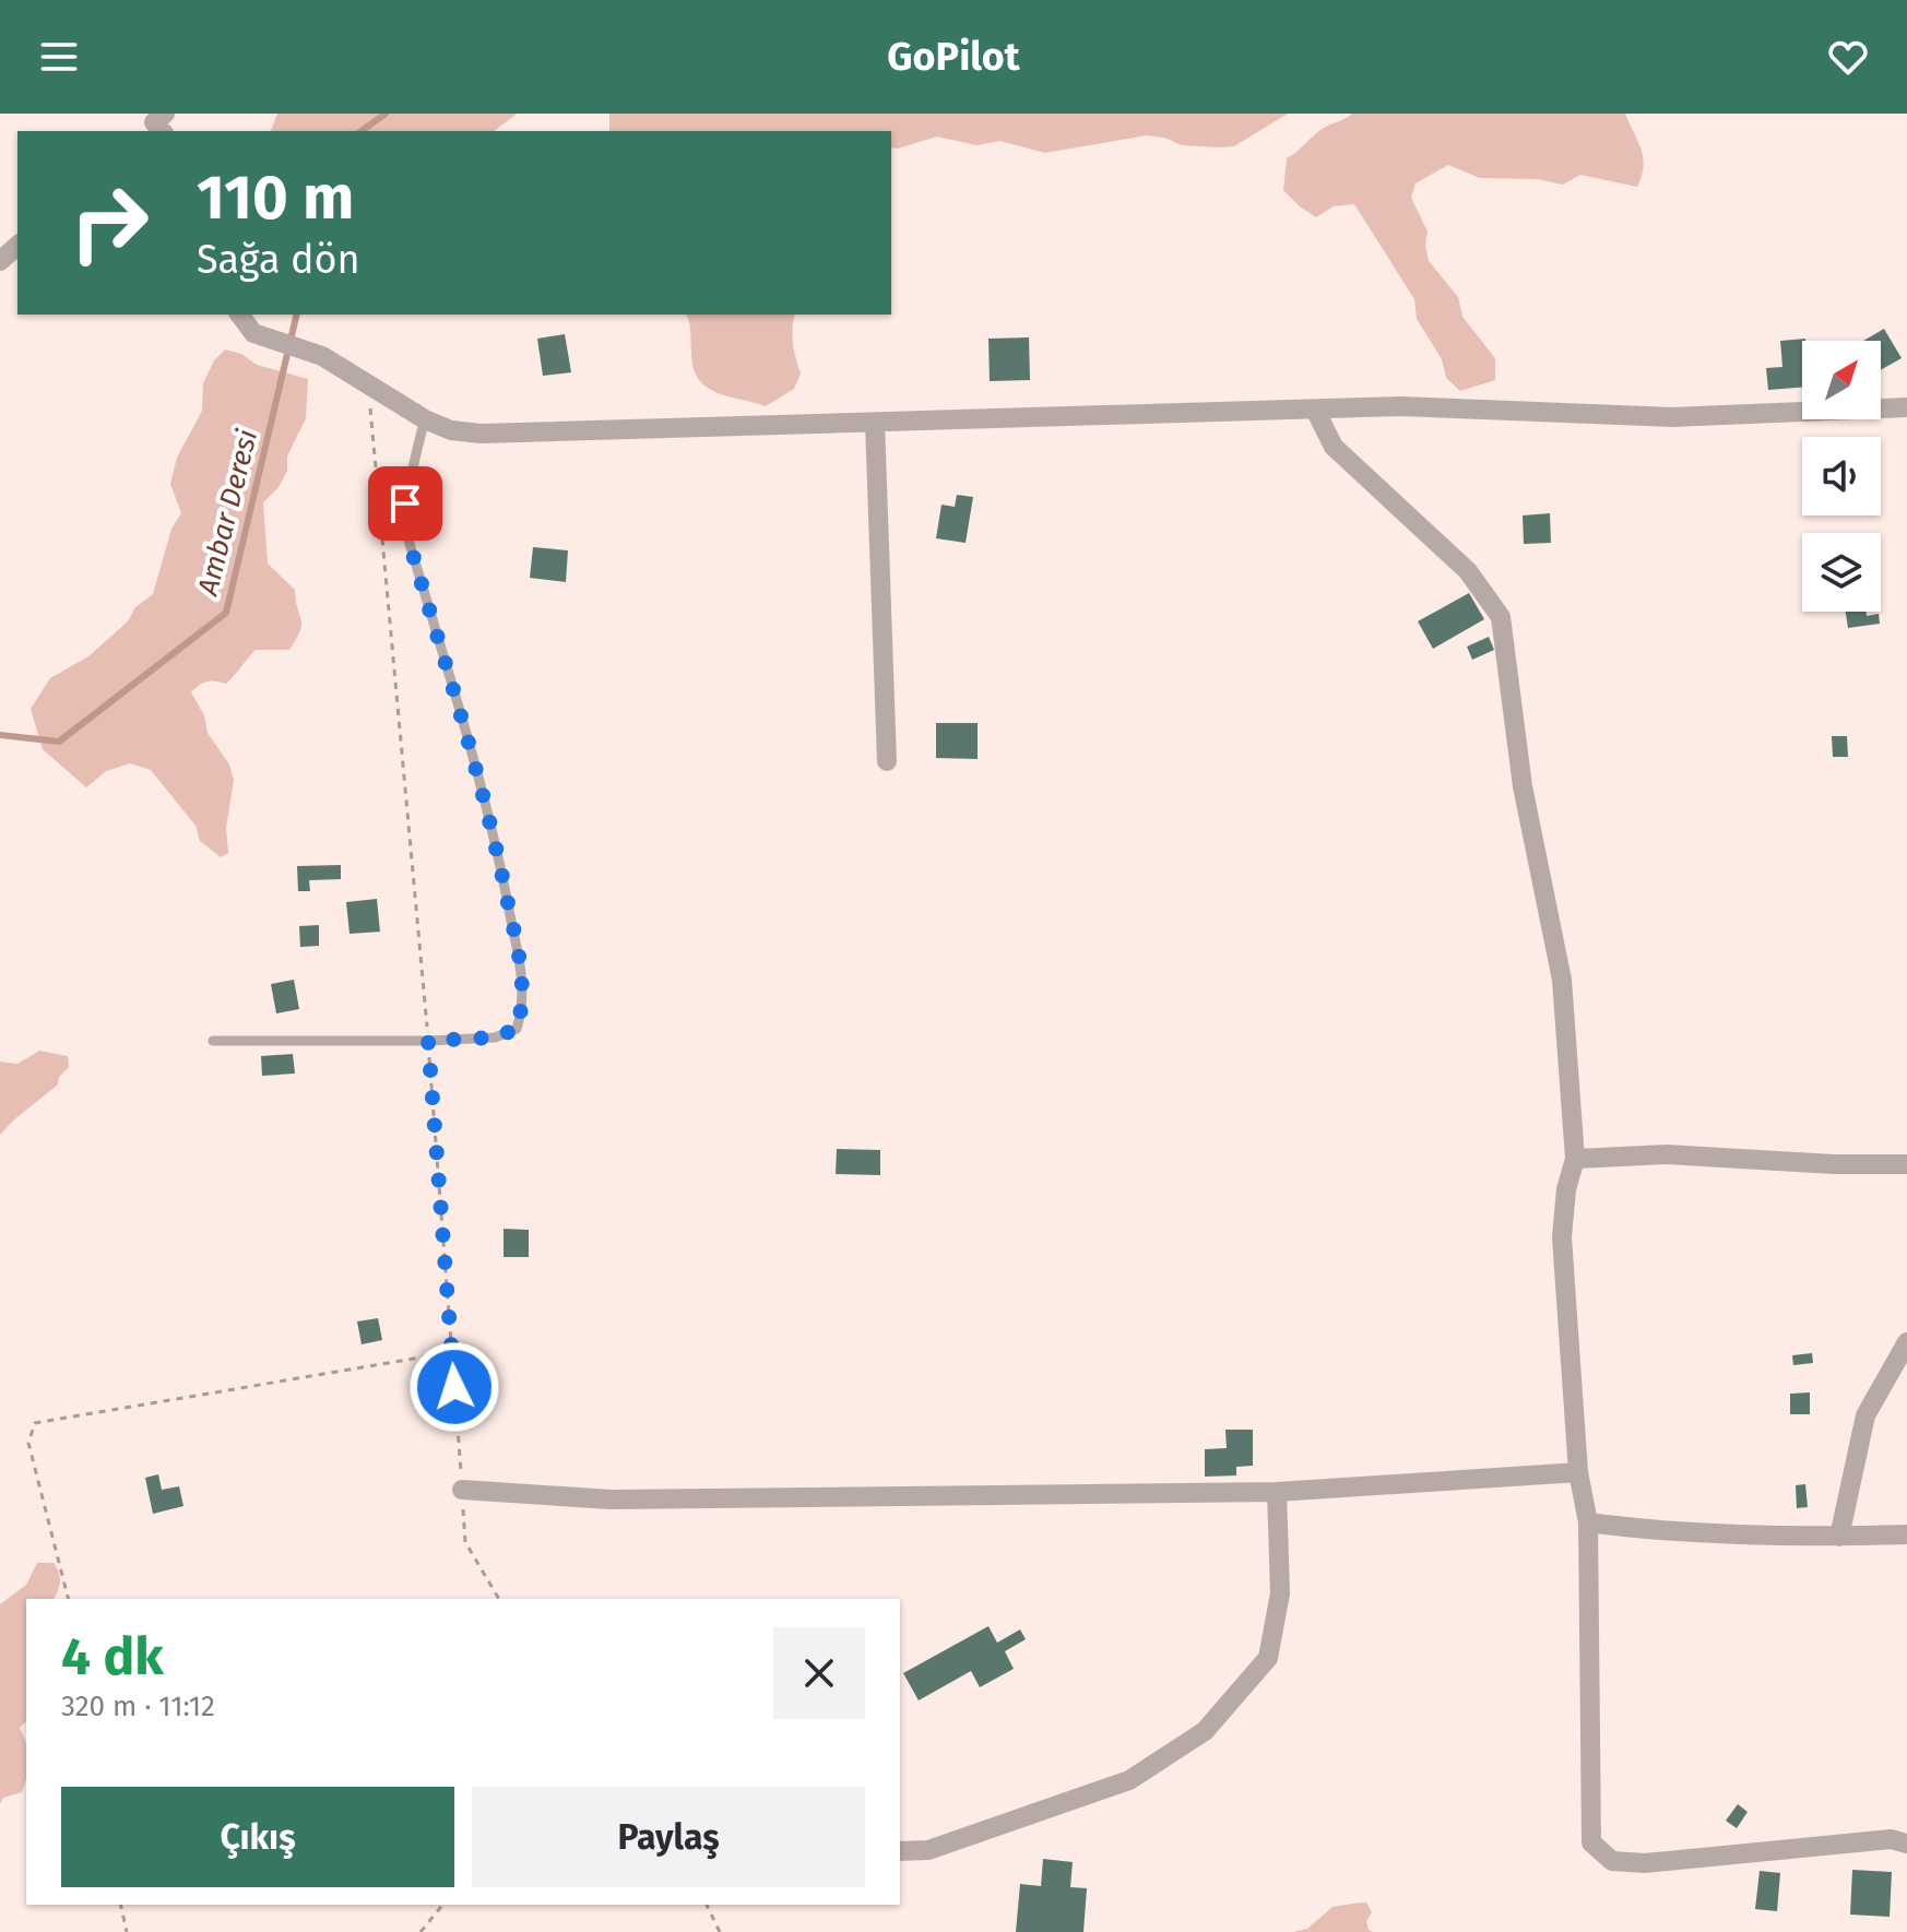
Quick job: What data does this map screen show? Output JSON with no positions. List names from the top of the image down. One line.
{"water":["Ambar Deresi"],"north":"top right","page":{"header":"GoPilot","turn":["110 m","Sağa dön"],"heading":["4 dk","320 m · 11:12"],"buttons":["Çıkış","Paylaş"]}}
